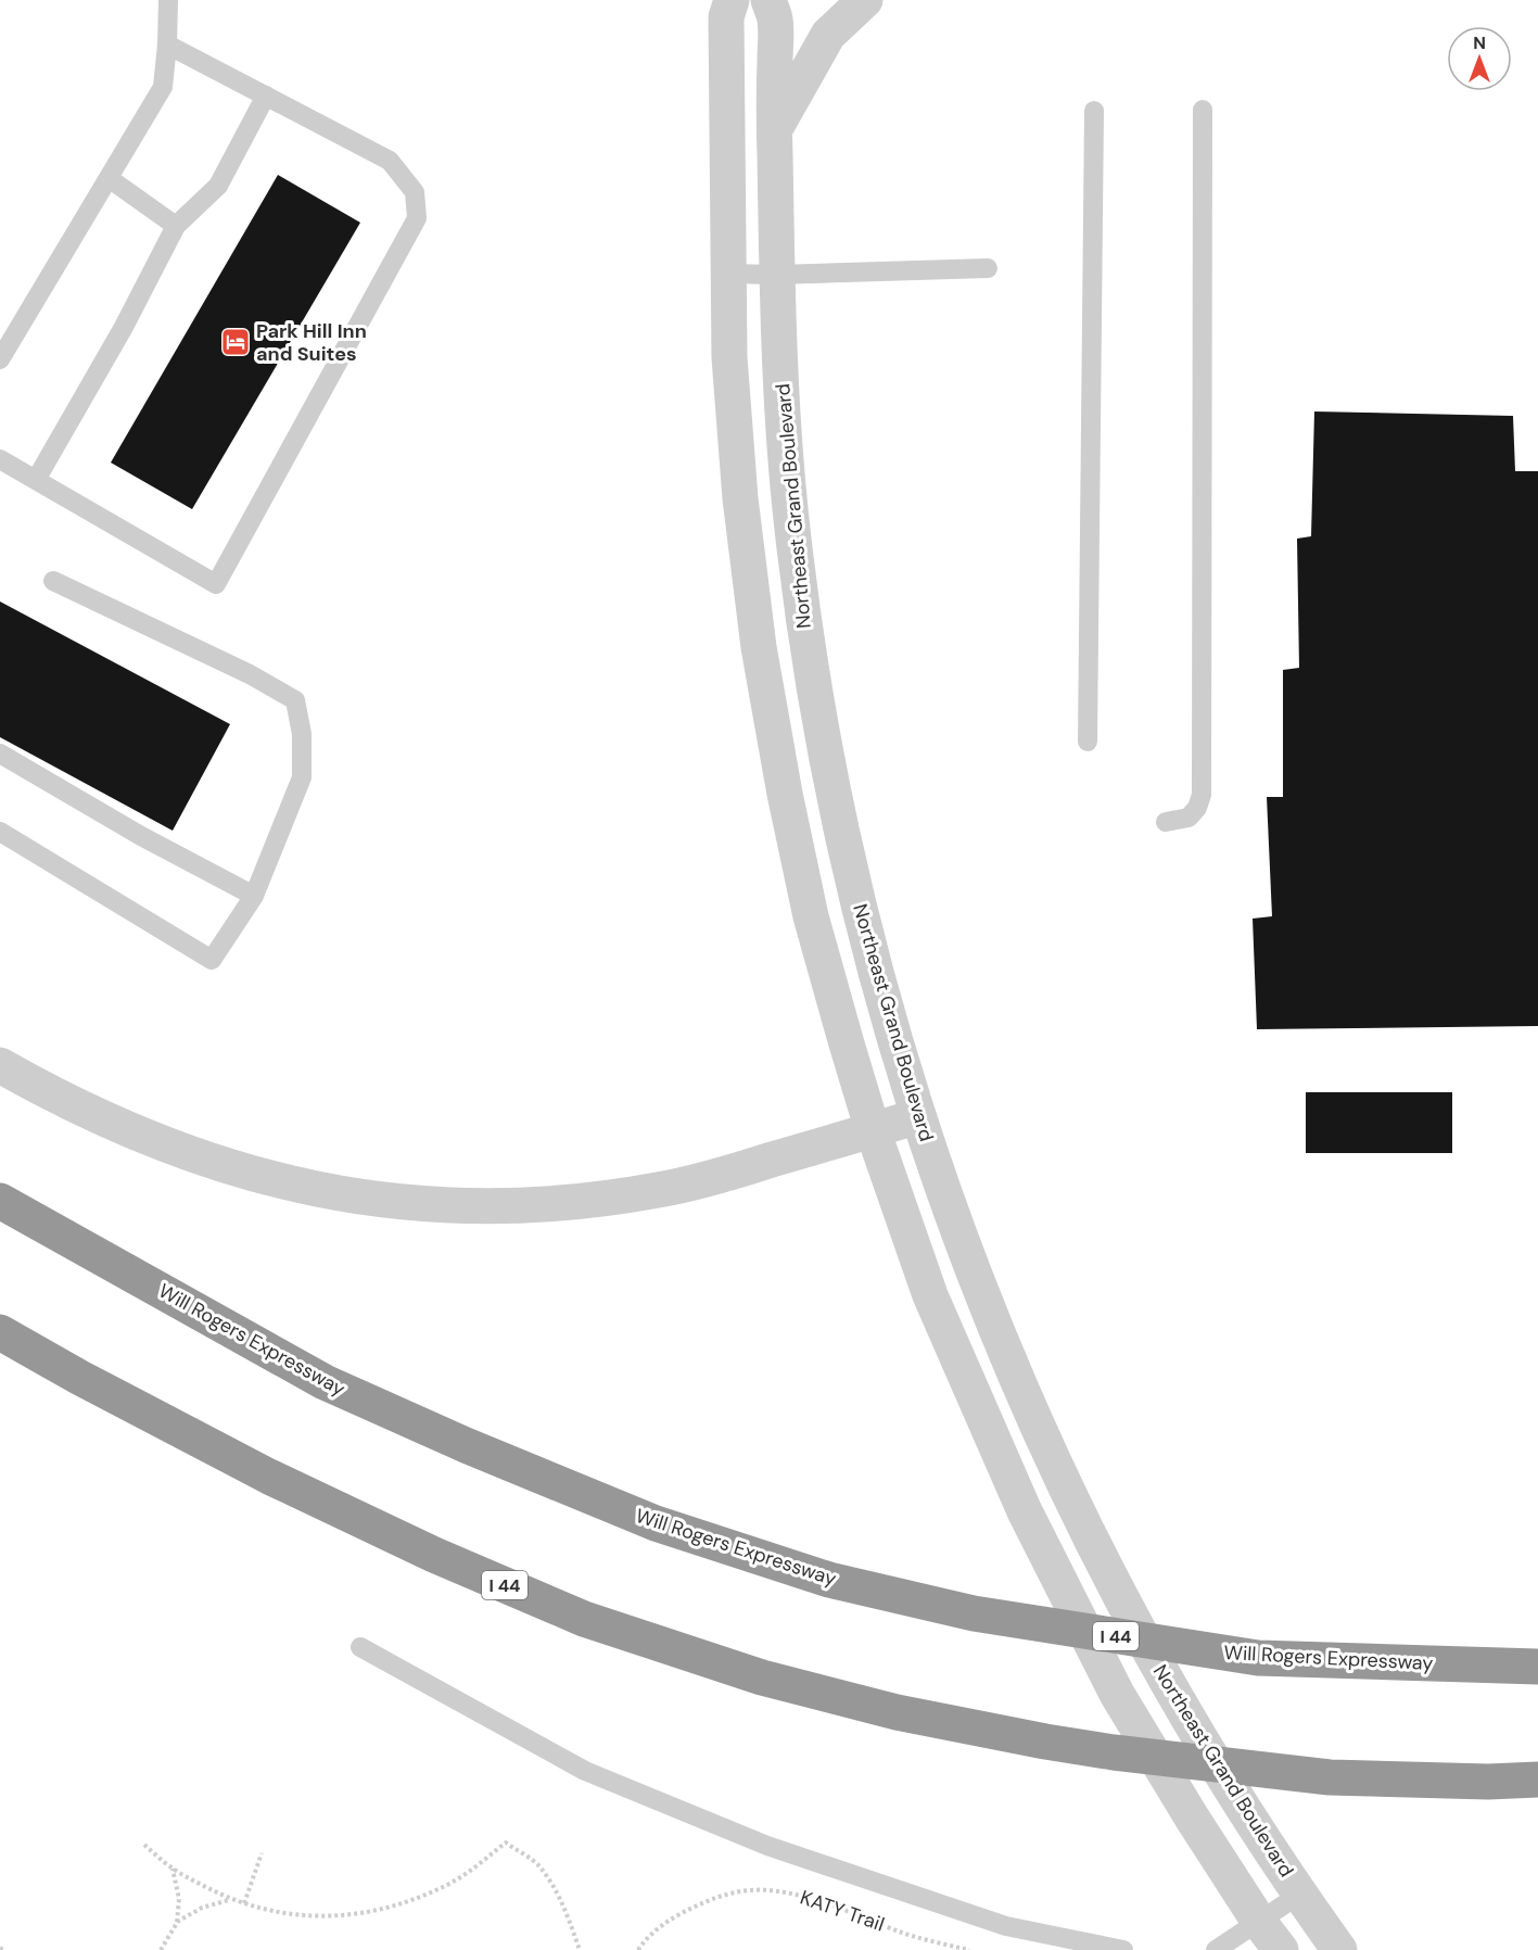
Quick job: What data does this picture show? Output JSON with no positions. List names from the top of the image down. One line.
{"streets":{"highway":["Will Rogers Expressway","I 44"],"street":["Northeast Grand Boulevard"],"path":["KATY Trail"]},"places":{"hotel":["Park Hill Inn and Suites"]},"north":"top"}
